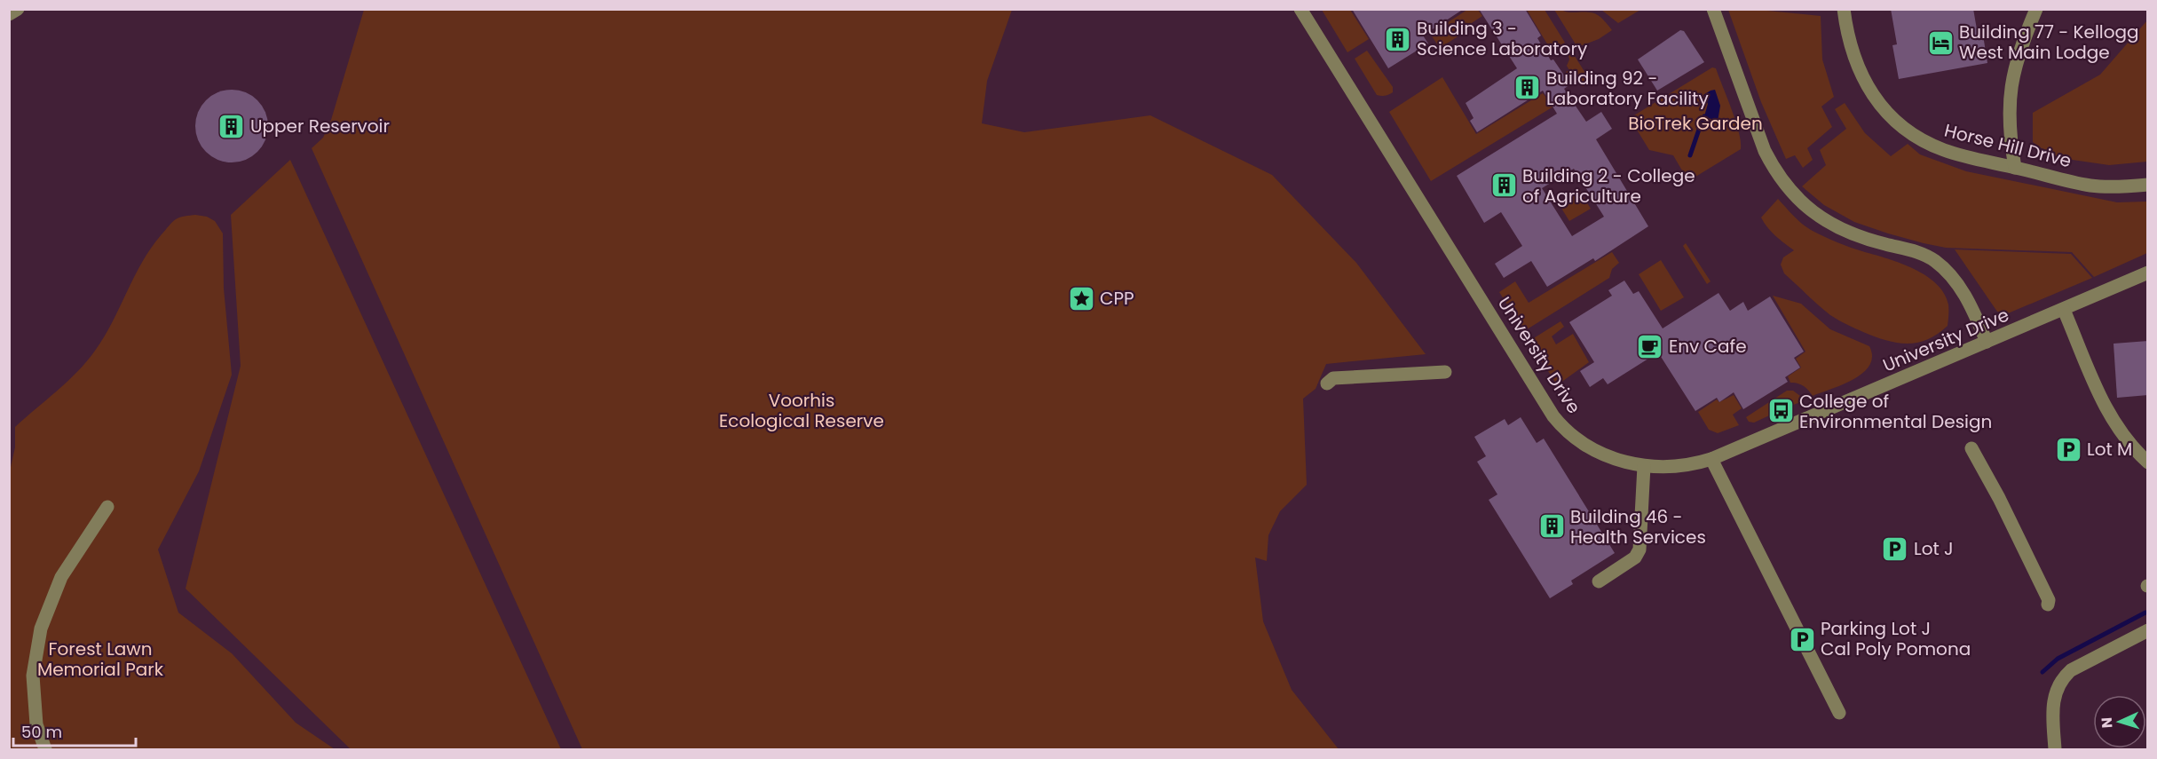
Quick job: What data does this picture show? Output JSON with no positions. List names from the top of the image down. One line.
{"streets":{"street":["Horse Hill Drive","University Drive"]},"parks":["BioTrek Garden","Voorhis Ecological Reserve","Forest Lawn Memorial Park"],"places":{"building":["Building 3 - Science Laboratory","Building 92 - Laboratory Facility","Upper Reservoir","Building 2 - College of Agriculture","Building 46 - Health Services"],"hotel":["Building 77 - Kellogg West Main Lodge"],"place":["CPP"],"cafe":["Env Cafe"],"bus stop":["College of Environmental Design"],"parking":["Lot M","Lot J","Parking Lot J Cal Poly Pomona"]},"scale_bar":"50 m","north":"left"}
